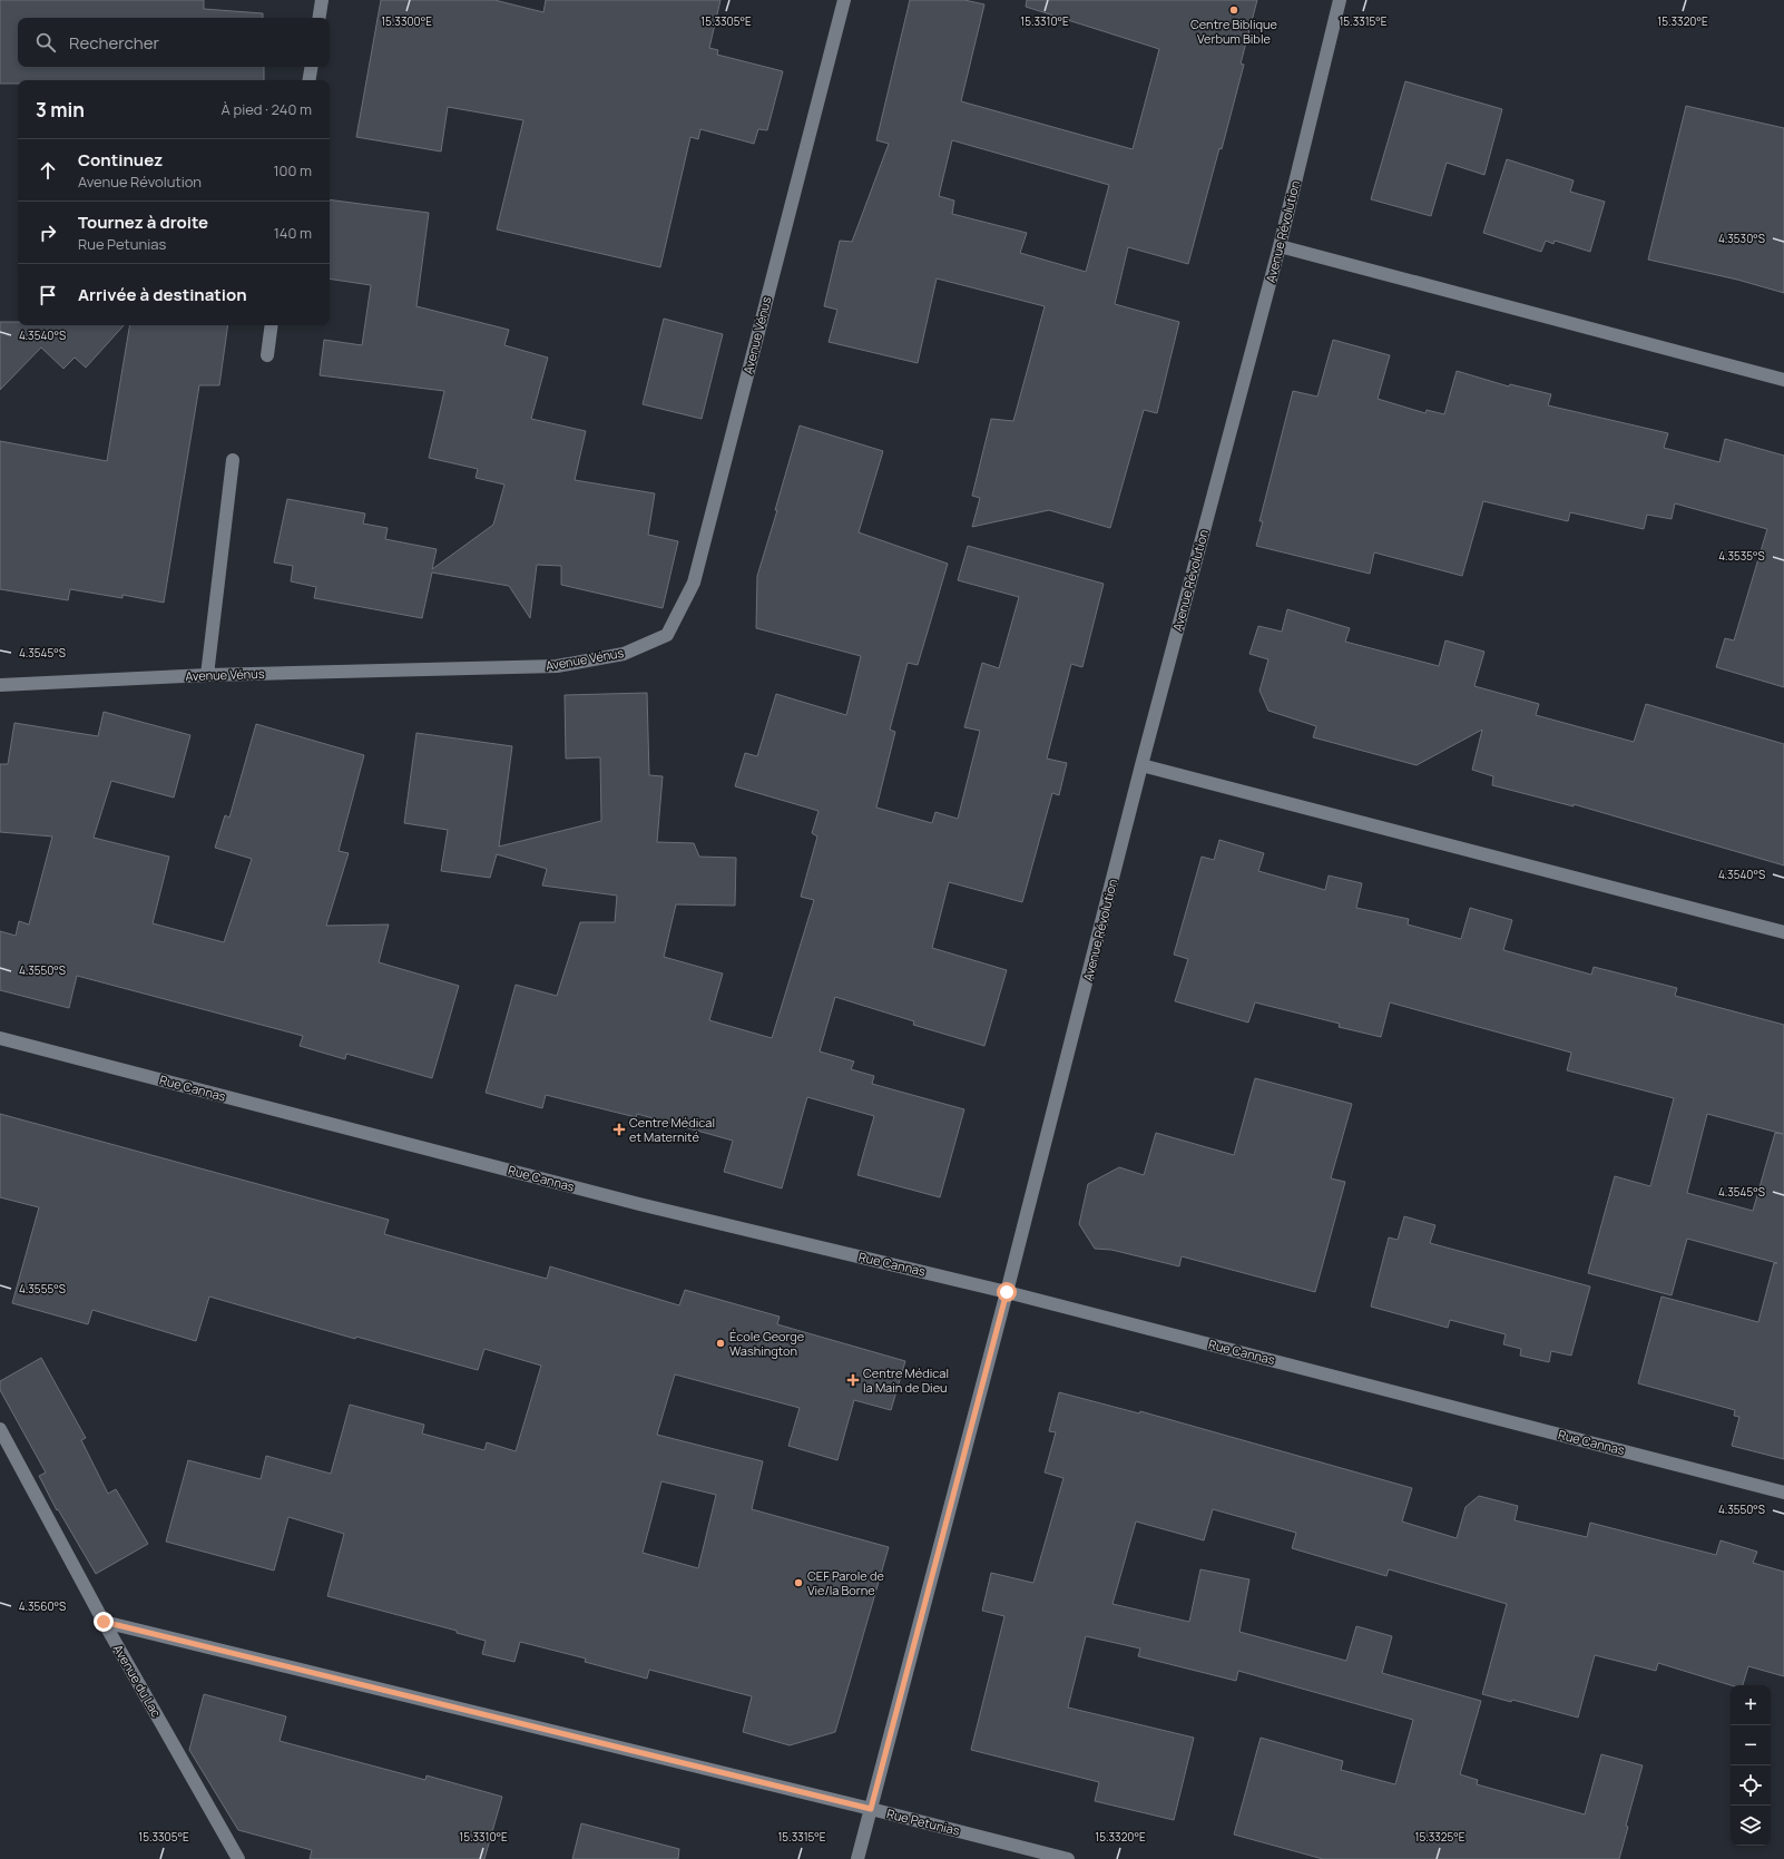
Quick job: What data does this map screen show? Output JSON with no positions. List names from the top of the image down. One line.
{"streets":{"street":["Avenue Révolution","Avenue Vénus","Rue Cannas","Avenue du Lac","Rue Petunias"]},"crossings":[["Avenue Révolution","Rue Cannas"],["Avenue Révolution","Rue Petunias"],["Avenue du Lac","Rue Petunias"]],"places":{"other":["Centre Biblique Verbum Bible","École George Washington","CEF Parole de Vie/la Borne"],"health":["Centre Médical et Maternité","Centre Médical la Main de Dieu"]},"page":{"search":"Rechercher","heading":["3 min","À pied · 240 m"],"list":[["Continuez","Avenue Révolution","100 m"],["Tournez à droite","Rue Petunias","140 m"],"Arrivée à destination"],"map_buttons":["+","−"]},"coordinates":["15.3300°E","15.3305°E","15.3310°E","15.3315°E","15.3320°E","4.3530°S","4.3540°S","4.3535°S","4.3545°S","4.3550°S","4.3555°S","4.3560°S","15.3325°E"]}
